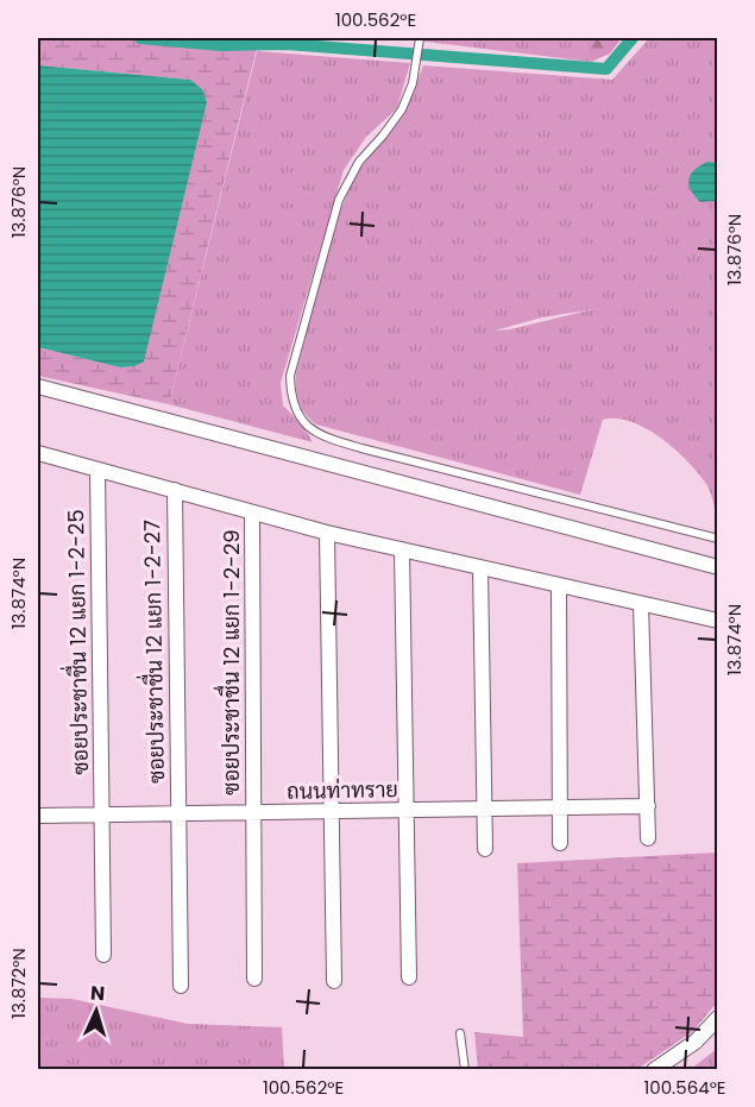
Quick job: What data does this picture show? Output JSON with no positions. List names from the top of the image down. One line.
{"streets":{"street":["ซอยประชาชื่น 12 แยก 1-2-25","ซอยประชาชื่น 12 แยก 1-2-27","ซอยประชาชื่น 12 แยก 1-2-29","ถนนท่าทราย"]},"crossings":[["ซอยประชาชื่น 12 แยก 1-2-25","ถนนท่าทราย"],["ซอยประชาชื่น 12 แยก 1-2-27","ถนนท่าทราย"],["ซอยประชาชื่น 12 แยก 1-2-29","ถนนท่าทราย"]],"north":"top","coordinates":["100.562°E","13.876°N","13.874°N","13.872°N","100.564°E"]}
